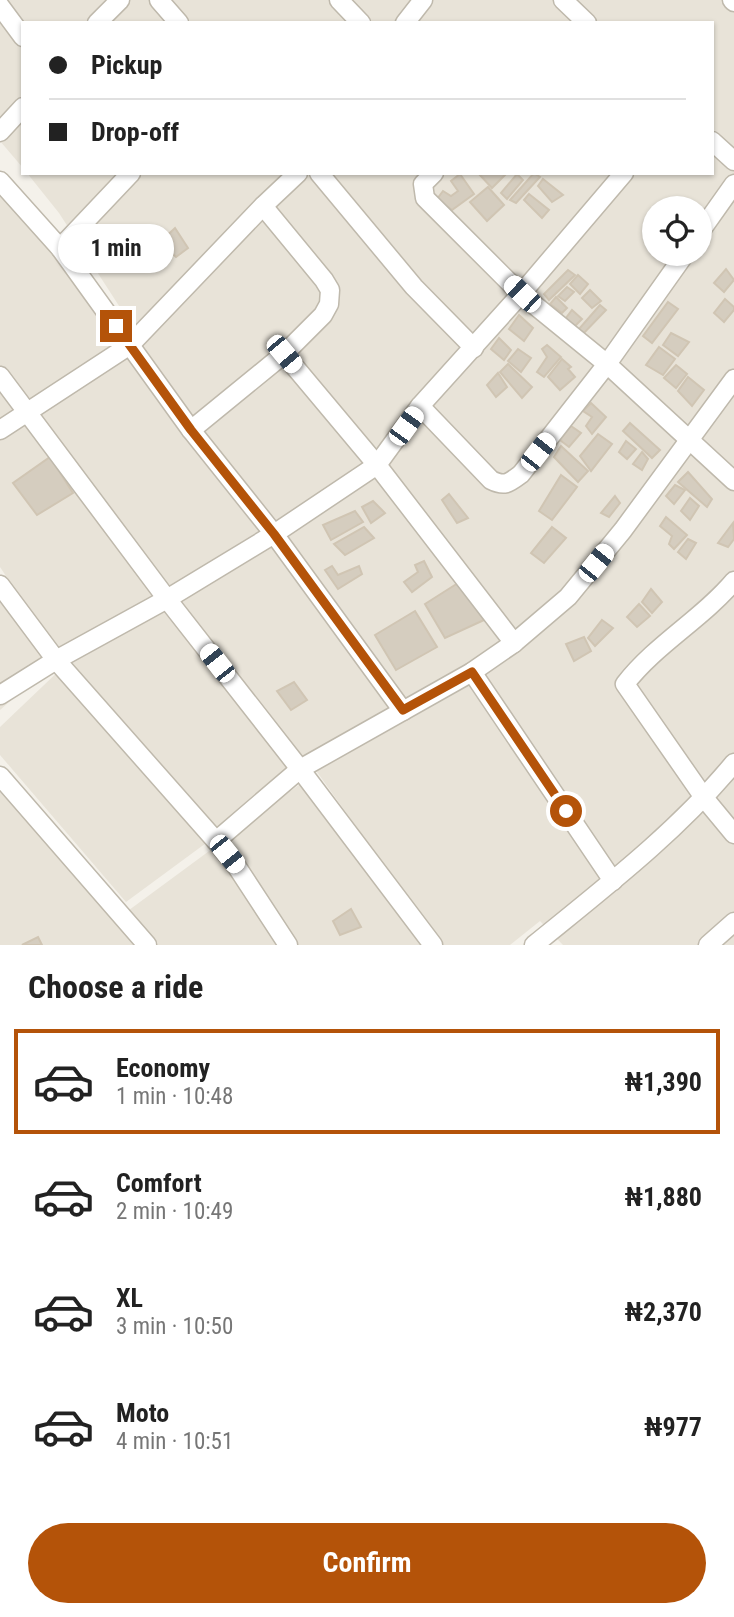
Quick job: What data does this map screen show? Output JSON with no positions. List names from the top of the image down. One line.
{"page":{"banner":["Pickup","Drop-off"],"bubble":"1 min","heading":"Choose a ride","list":[{"name":"Economy","note":"1 min · 10:48","value":"₦1,390"},{"name":"Comfort","note":"2 min · 10:49","value":"₦1,880"},{"name":"XL","note":"3 min · 10:50","value":"₦2,370"},{"name":"Moto","note":"4 min · 10:51","value":"₦977"}],"buttons":"Confirm"}}
